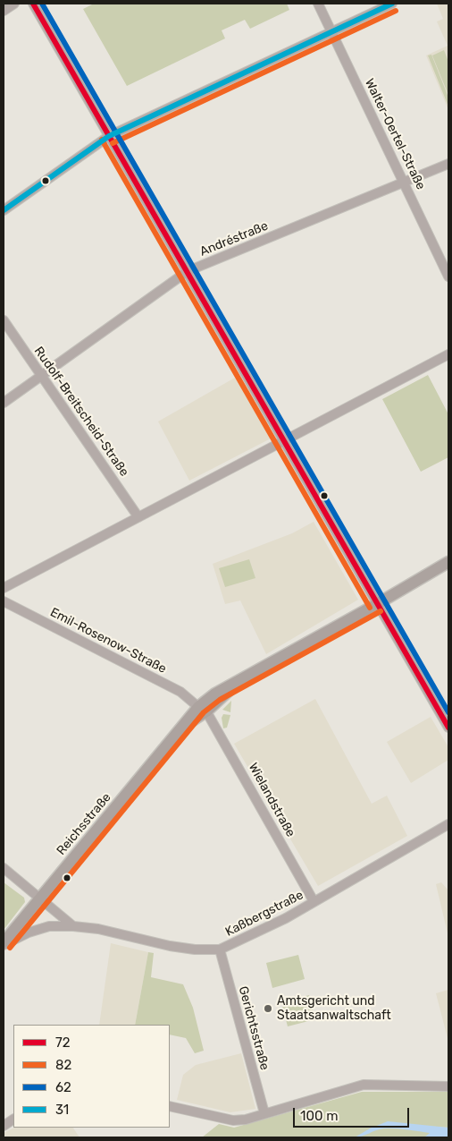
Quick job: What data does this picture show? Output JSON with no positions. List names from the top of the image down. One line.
{"streets":{"main road":["Reichsstraße"],"street":["Walter-Oertel-Straße","Andréstraße","Rudolf-Breitscheid-Straße","Emil-Rosenow-Straße","Wielandstraße","Kaßbergstraße","Gerichtsstraße"]},"crossings":[["Walter-Oertel-Straße","Andréstraße"],["Andréstraße","Rudolf-Breitscheid-Straße"],["Emil-Rosenow-Straße","Wielandstraße"],["Emil-Rosenow-Straße","Reichsstraße"],["Wielandstraße","Reichsstraße"],["Wielandstraße","Kaßbergstraße"],["Reichsstraße","Kaßbergstraße"],["Kaßbergstraße","Gerichtsstraße"]],"places":["Amtsgericht und Staatsanwaltschaft"],"lines":["transit line 72","transit line 62","transit line 31","transit line 82"],"legend":["72","82","62","31"],"scale_bar":"100 m"}
